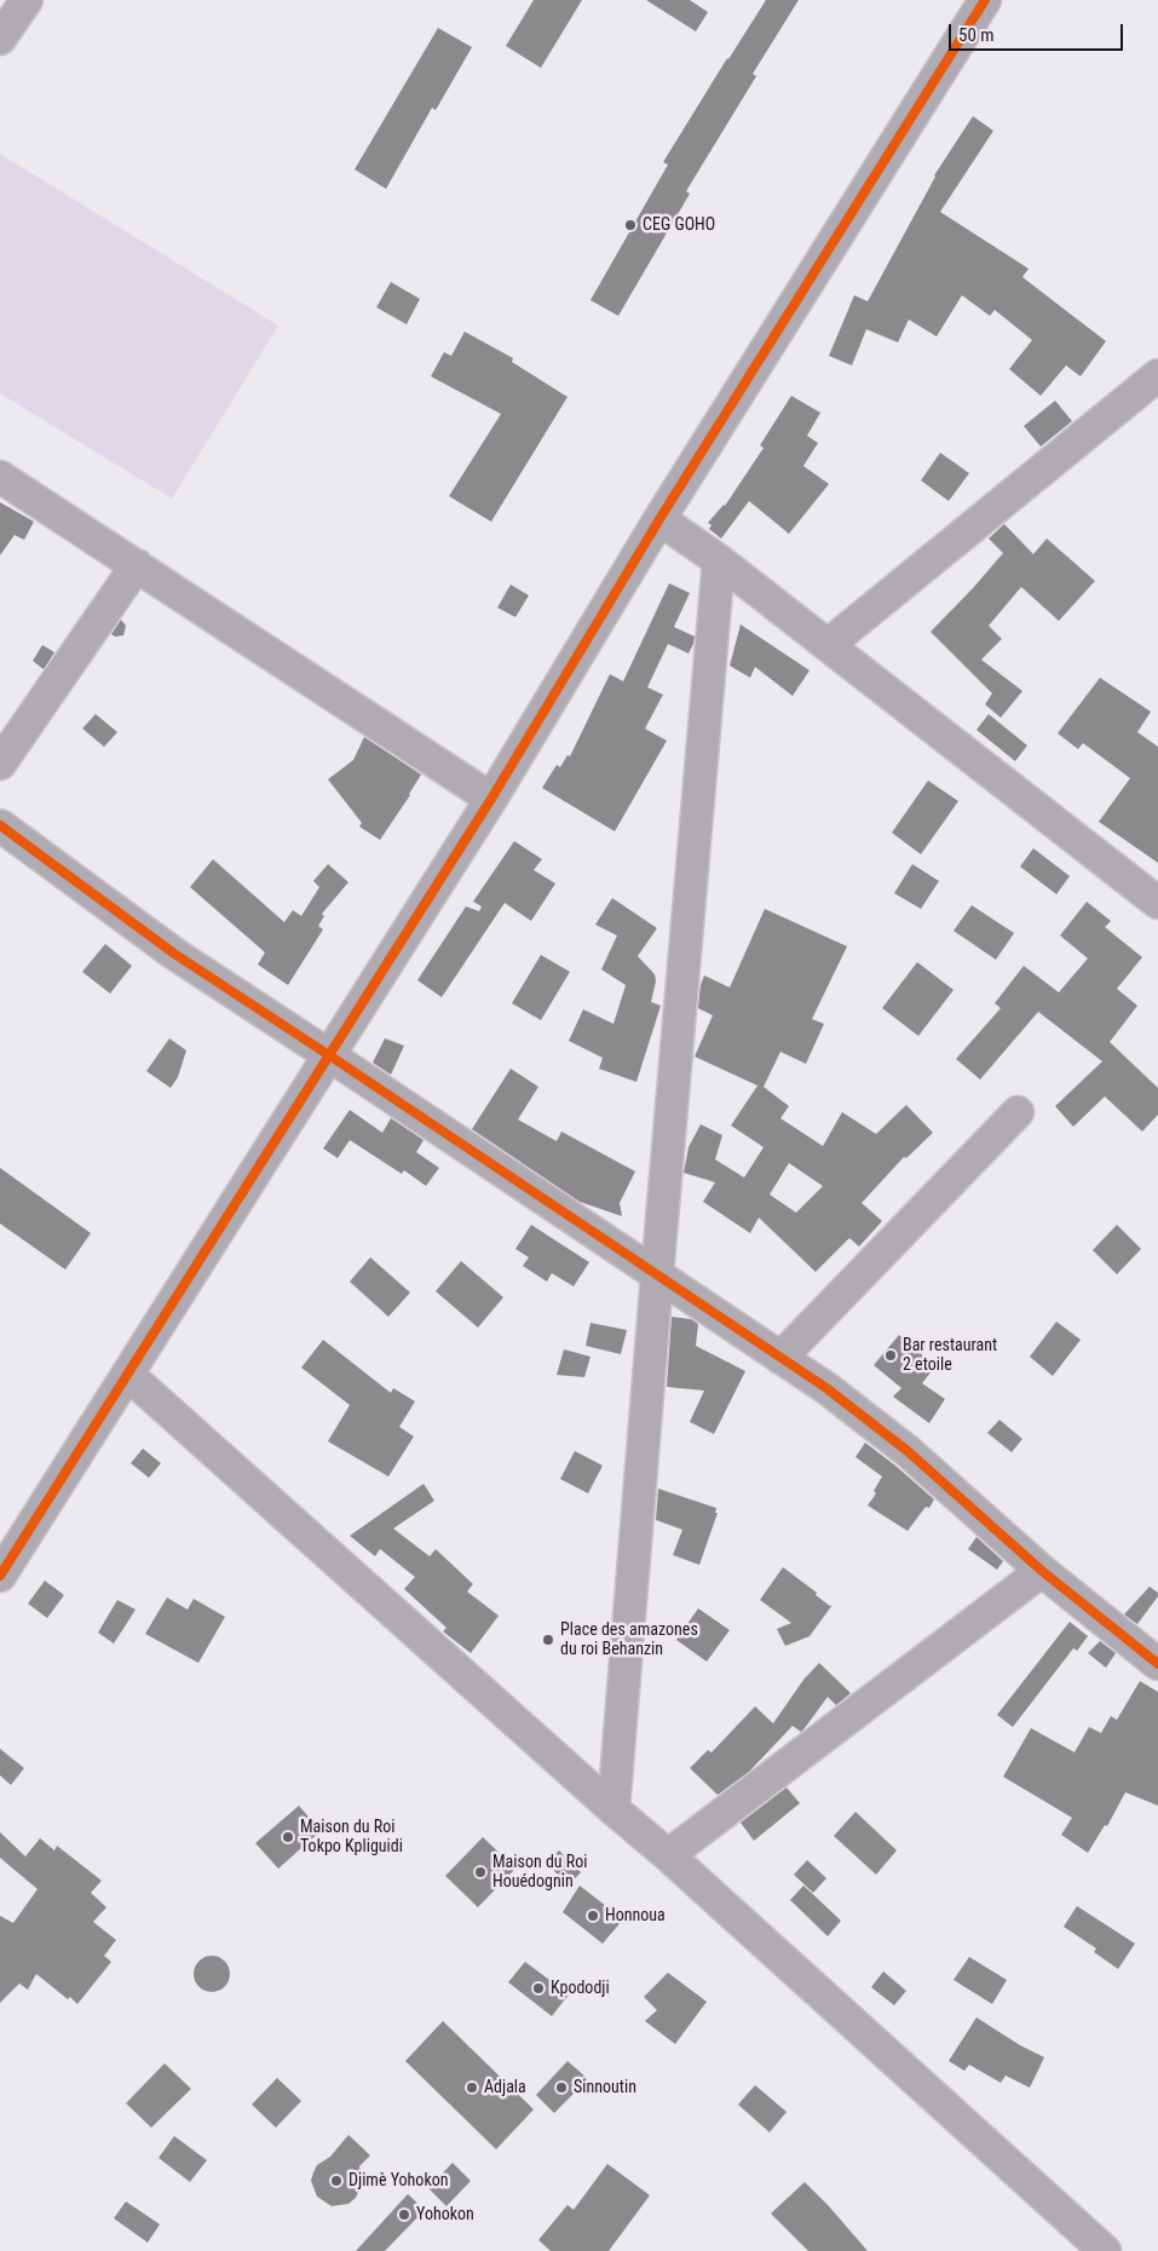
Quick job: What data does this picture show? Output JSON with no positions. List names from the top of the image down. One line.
{"places":["CEG GOHO","Bar restaurant 2 etoile","Place des amazones du roi Behanzin","Maison du Roi Tokpo Kpliguidi","Maison du Roi Houédognin","Honnoua","Kpododji","Adjala","Sinnoutin","Djimè Yohokon","Yohokon"],"scale_bar":"50 m"}
